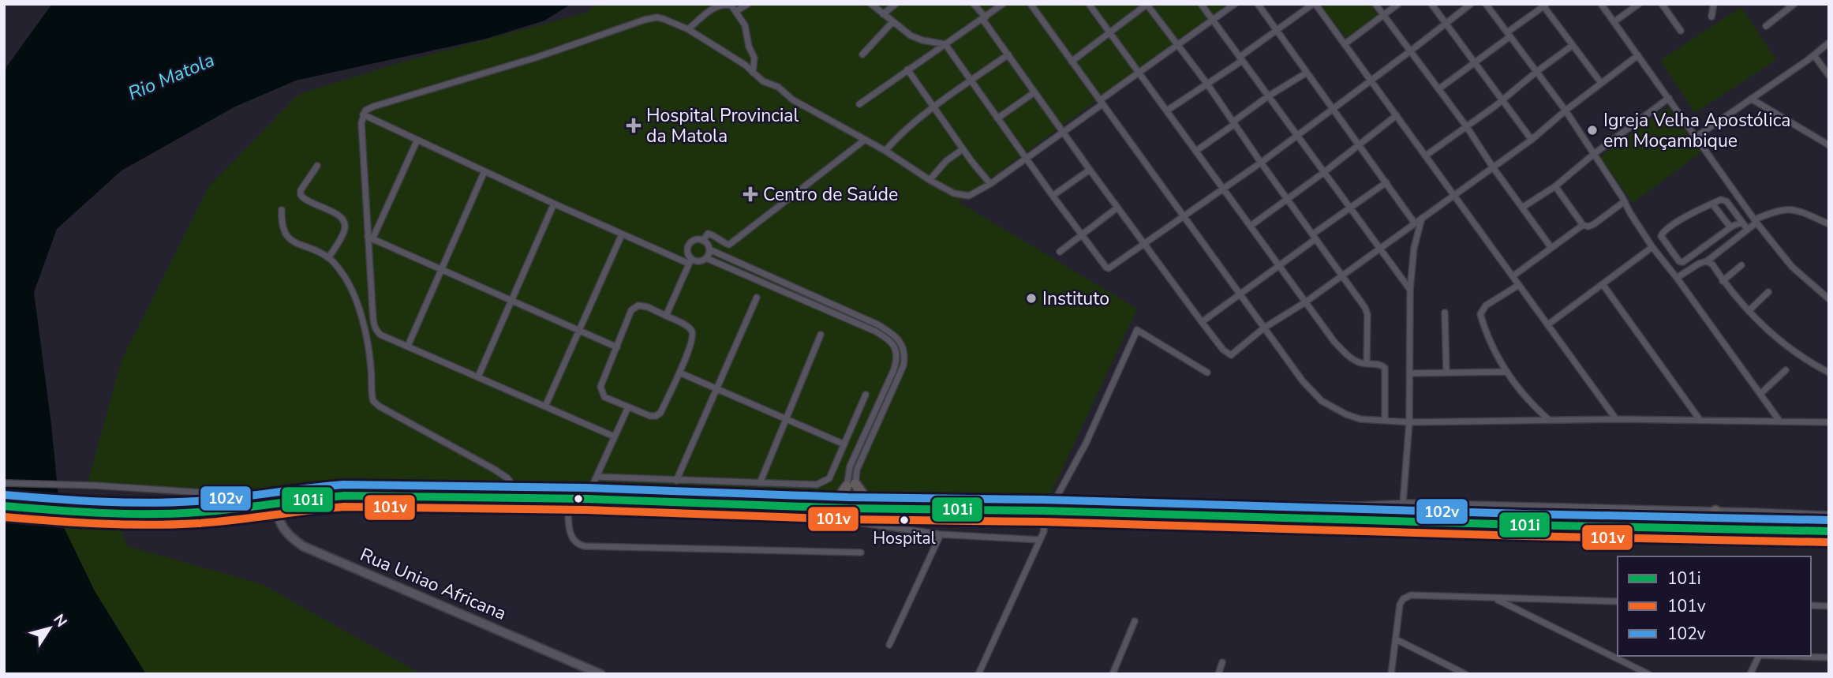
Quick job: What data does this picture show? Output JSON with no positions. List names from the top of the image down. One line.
{"streets":{"main road":["Rua Uniao Africana"]},"water":["Rio Matola"],"places":{"health":["Hospital Provincial da Matola","Centro de Saúde"],"other":["Igreja Velha Apostólica em Moçambique","Instituto","Hospital"]},"lines":["transit line 102v","transit line 101i","transit line 101v"],"legend":["101i","101v","102v"],"north":"top right"}
